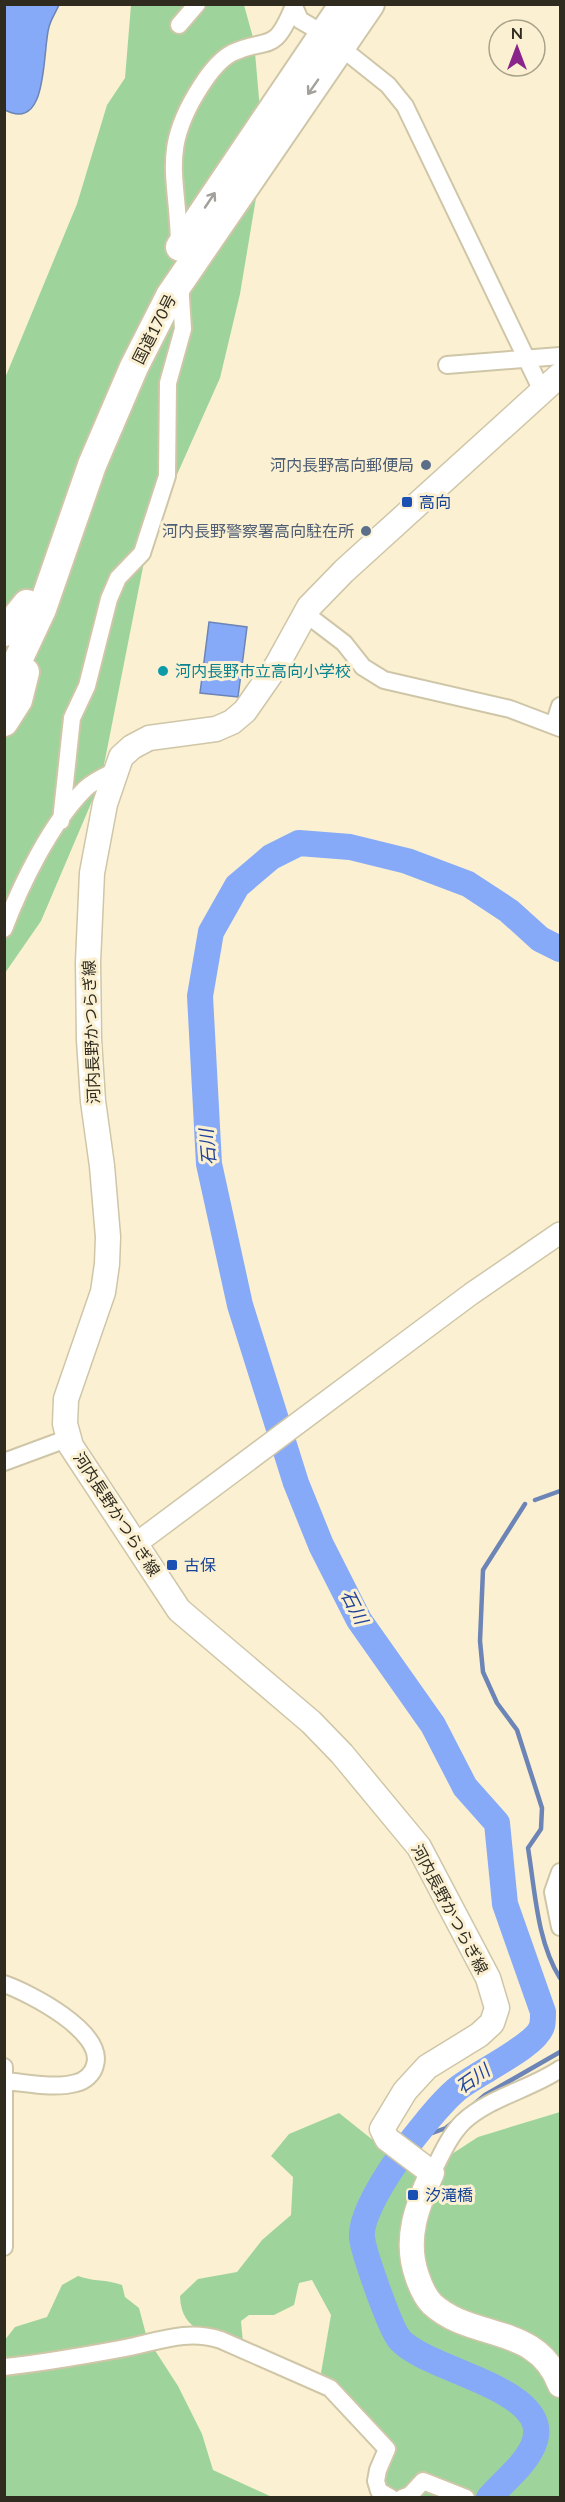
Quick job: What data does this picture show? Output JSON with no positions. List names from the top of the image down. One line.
{"streets":{"highway":["国道170号"],"main road":["河内長野かつらぎ線"]},"water":["石川"],"places":{"other":["河内長野高向郵便局","河内長野警察署高向駐在所","河内長野市立高向小学校"],"transit":["高向","古保","汐滝橋"]},"north":"top"}
